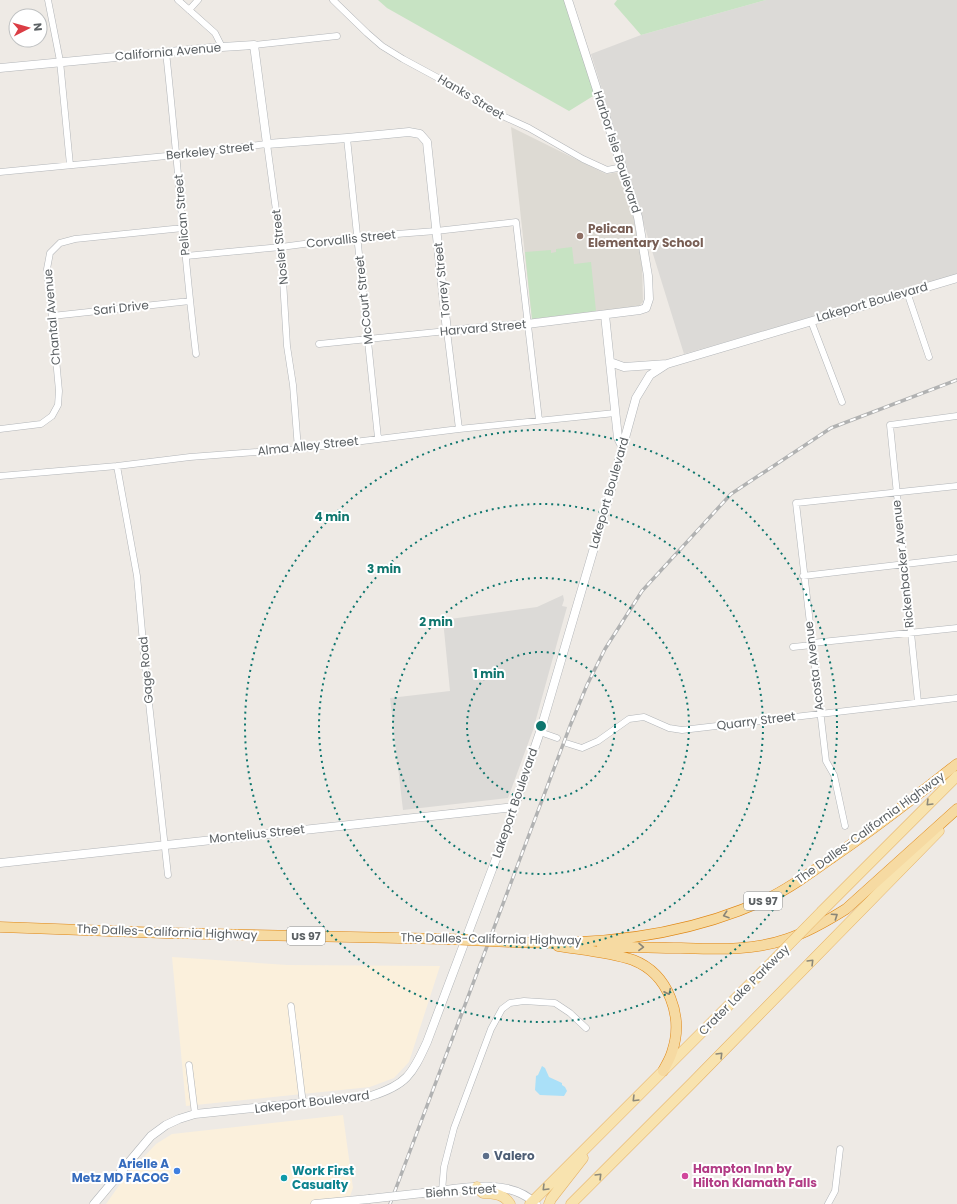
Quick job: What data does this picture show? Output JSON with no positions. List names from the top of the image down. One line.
{"streets":{"highway":["The Dalles-California Highway","US 97"],"main road":["Crater Lake Parkway"],"street":["California Avenue","Hanks Street","Berkeley Street","Harbor Isle Boulevard","Pelican Street","Corvallis Street","Nosler Street","Torrey Street","McCourt Street","Lakeport Boulevard","Sari Drive","Chantal Avenue","Harvard Street","Alma Alley Street","Rickenbacker Avenue","Acosta Avenue","Gage Road","Quarry Street","Montelius Street","Biehn Street"]},"crossings":[["California Avenue","Pelican Street"],["California Avenue","Nosler Street"],["Hanks Street","Harbor Isle Boulevard"],["Berkeley Street","Pelican Street"],["Berkeley Street","Nosler Street"],["Berkeley Street","Torrey Street"],["Berkeley Street","McCourt Street"],["Harbor Isle Boulevard","Harvard Street"],["Pelican Street","Corvallis Street"],["Pelican Street","Sari Drive"],["Pelican Street","Chantal Avenue"],["Corvallis Street","Nosler Street"],["Corvallis Street","Torrey Street"],["Corvallis Street","McCourt Street"],["Corvallis Street","Harvard Street"],["Nosler Street","Alma Alley Street"],["Torrey Street","Harvard Street"],["Torrey Street","Alma Alley Street"],["McCourt Street","Harvard Street"],["McCourt Street","Alma Alley Street"],["Lakeport Boulevard","Montelius Street"],["Sari Drive","Chantal Avenue"],["Alma Alley Street","Gage Road"],["Rickenbacker Avenue","Acosta Avenue"],["Rickenbacker Avenue","Quarry Street"],["Acosta Avenue","Quarry Street"],["Gage Road","Montelius Street"],["The Dalles-California Highway","US 97"],["Crater Lake Parkway","Biehn Street"]],"places":["Pelican Elementary School","Valero","Arielle A Metz MD FACOG","Hampton Inn by Hilton Klamath Falls","Work First Casualty"],"north":"right","rings":["4 min","3 min","2 min","1 min"]}
